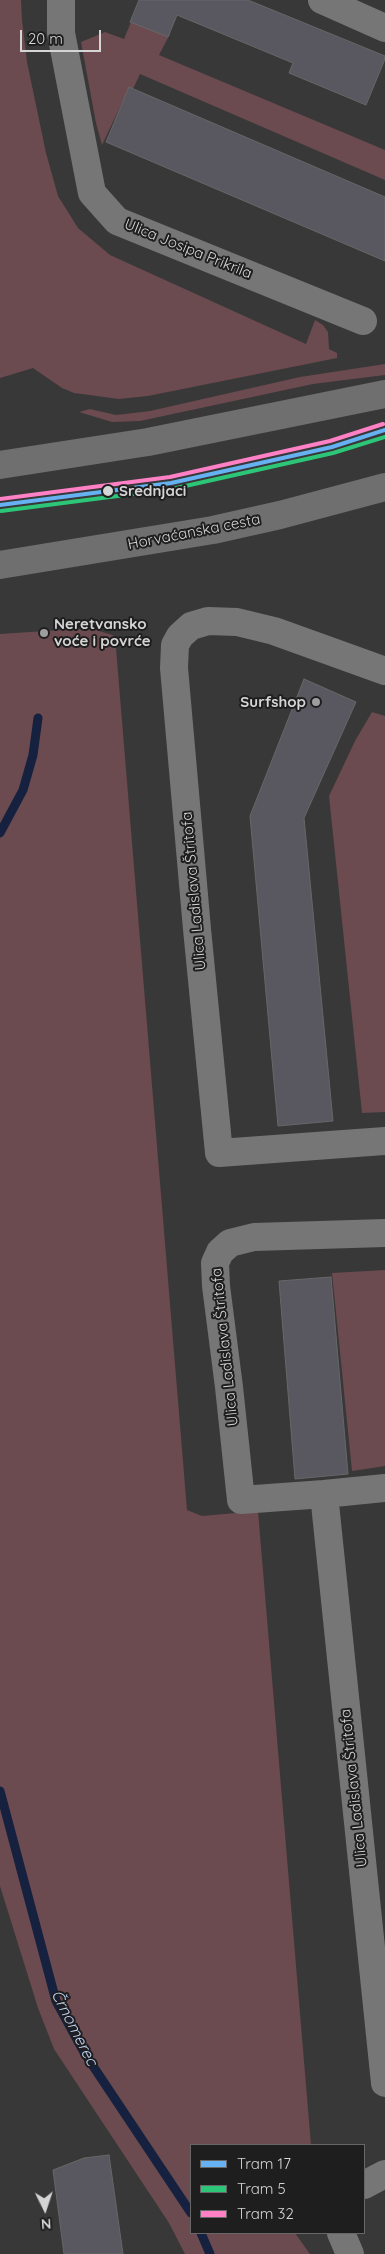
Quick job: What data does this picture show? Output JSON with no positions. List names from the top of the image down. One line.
{"streets":{"street":["Ulica Josipa Prikrila","Horvaćanska cesta","Ulica Ladislava Štritofa"]},"water":["Črnomerec"],"places":["Srednjaci","Neretvansko voće i povrće","Surfshop"],"lines":["tram line 32","tram line 17","tram line 5"],"legend":["Tram 17","Tram 5","Tram 32"],"scale_bar":"20 m","north":"bottom"}
